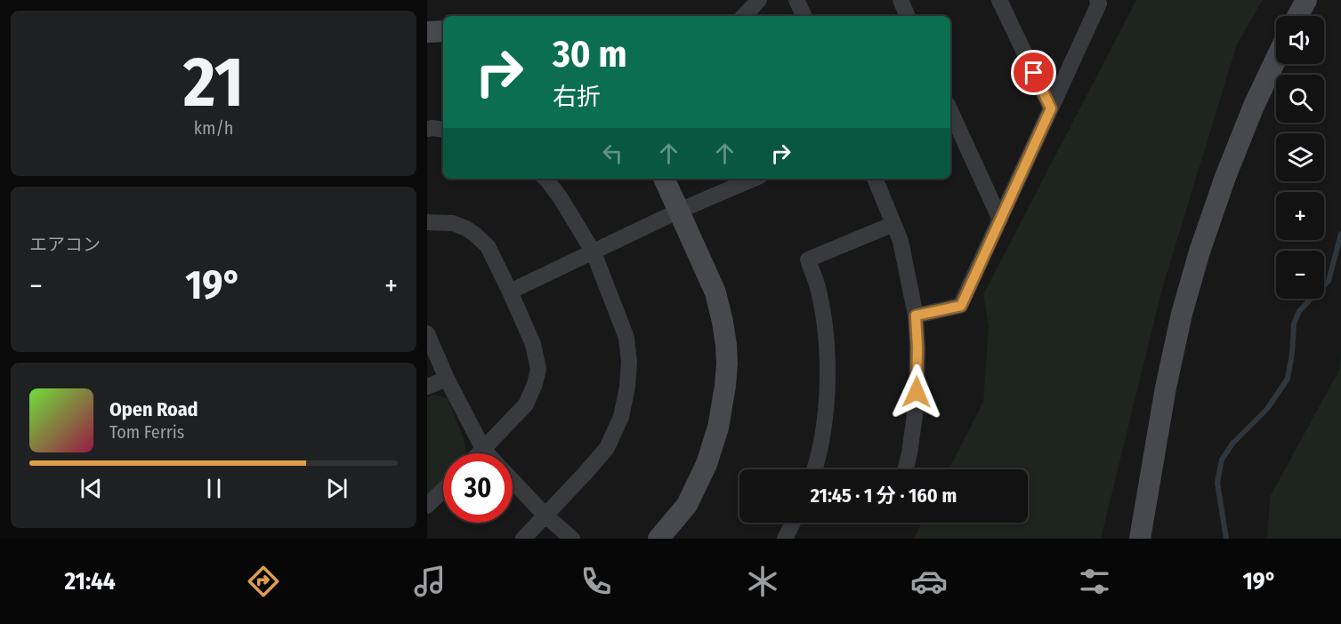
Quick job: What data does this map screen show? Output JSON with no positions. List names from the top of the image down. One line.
{"page":{"tile":[["21","km/h"],"エアコン"],"map_buttons":["+","−"],"turn":["30 m","右折"],"heat":["−","19°","+"],"song":["Open Road","Tom Ferris"],"limit":"30","trip":"21:45 · 1 分 · 160 m","tabs":["21:44","19°"]}}
